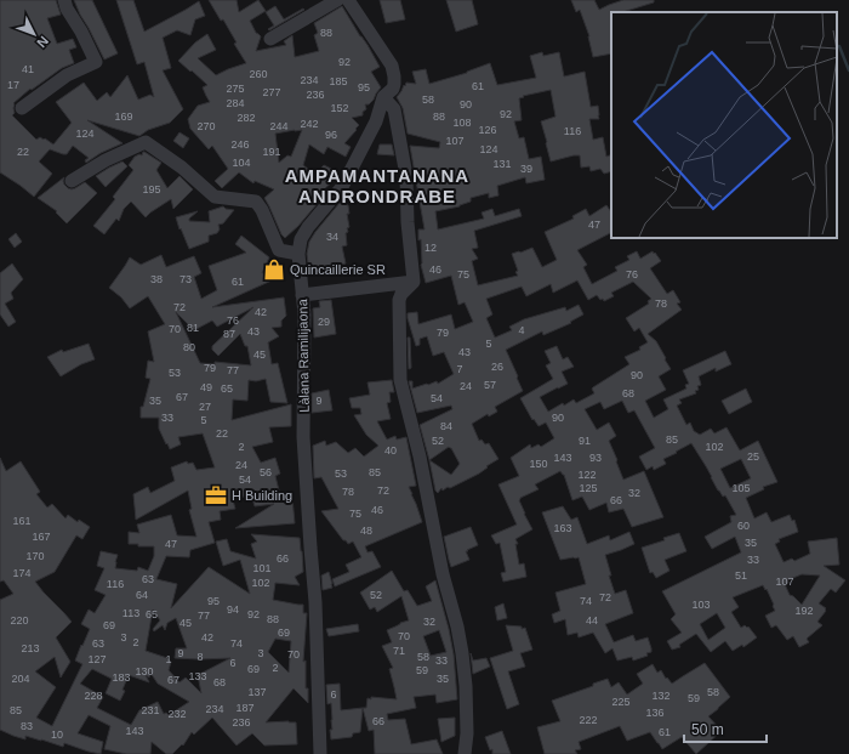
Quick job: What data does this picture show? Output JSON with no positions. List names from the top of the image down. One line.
{"streets":{"street":["Làlana Ramilijaona"]},"districts":["AMPAMANTANANA ANDRONDRABE"],"places":{"shop":["Quincaillerie SR"],"office":["H Building"]},"house_numbers":["88","92","41","260","234","185","17","61","95","275","277","236","58","284","90","152","92","169","88","282","108","242","270","244","126","116","124","96","107","246","124","22","191","104","131","39","195","47","34","12","46","75","76","38","73","61","78","72","42","76","29","81","70","4","43","79","87","5","80","43","45","26","79","7","77","53","90","57","24","49","65","68","67","54","35","9","27","33","90","5","84","22","85","52","91","2","102","40","25","143","93","150","24","56","85","53","122","54","125","105","72","78","32","66","46","75","161","60","163","48","167","35","47","170","66","33","101","174","51","63","107","102","116","64","52","72","95","74","103","94","192","113","65","92","77","88","220","44","32","45","69","69","70","3","42","2","63","74","213","71","9","3","70","8","58","127","1","33","6","2","69","59","130","133","183","204","35","67","68","137","58","6","228","132","59","225","187","234","85","231","136","232","222","66","236","83","143","61","10"],"scale_bar":"50 m","north":"bottom right"}
